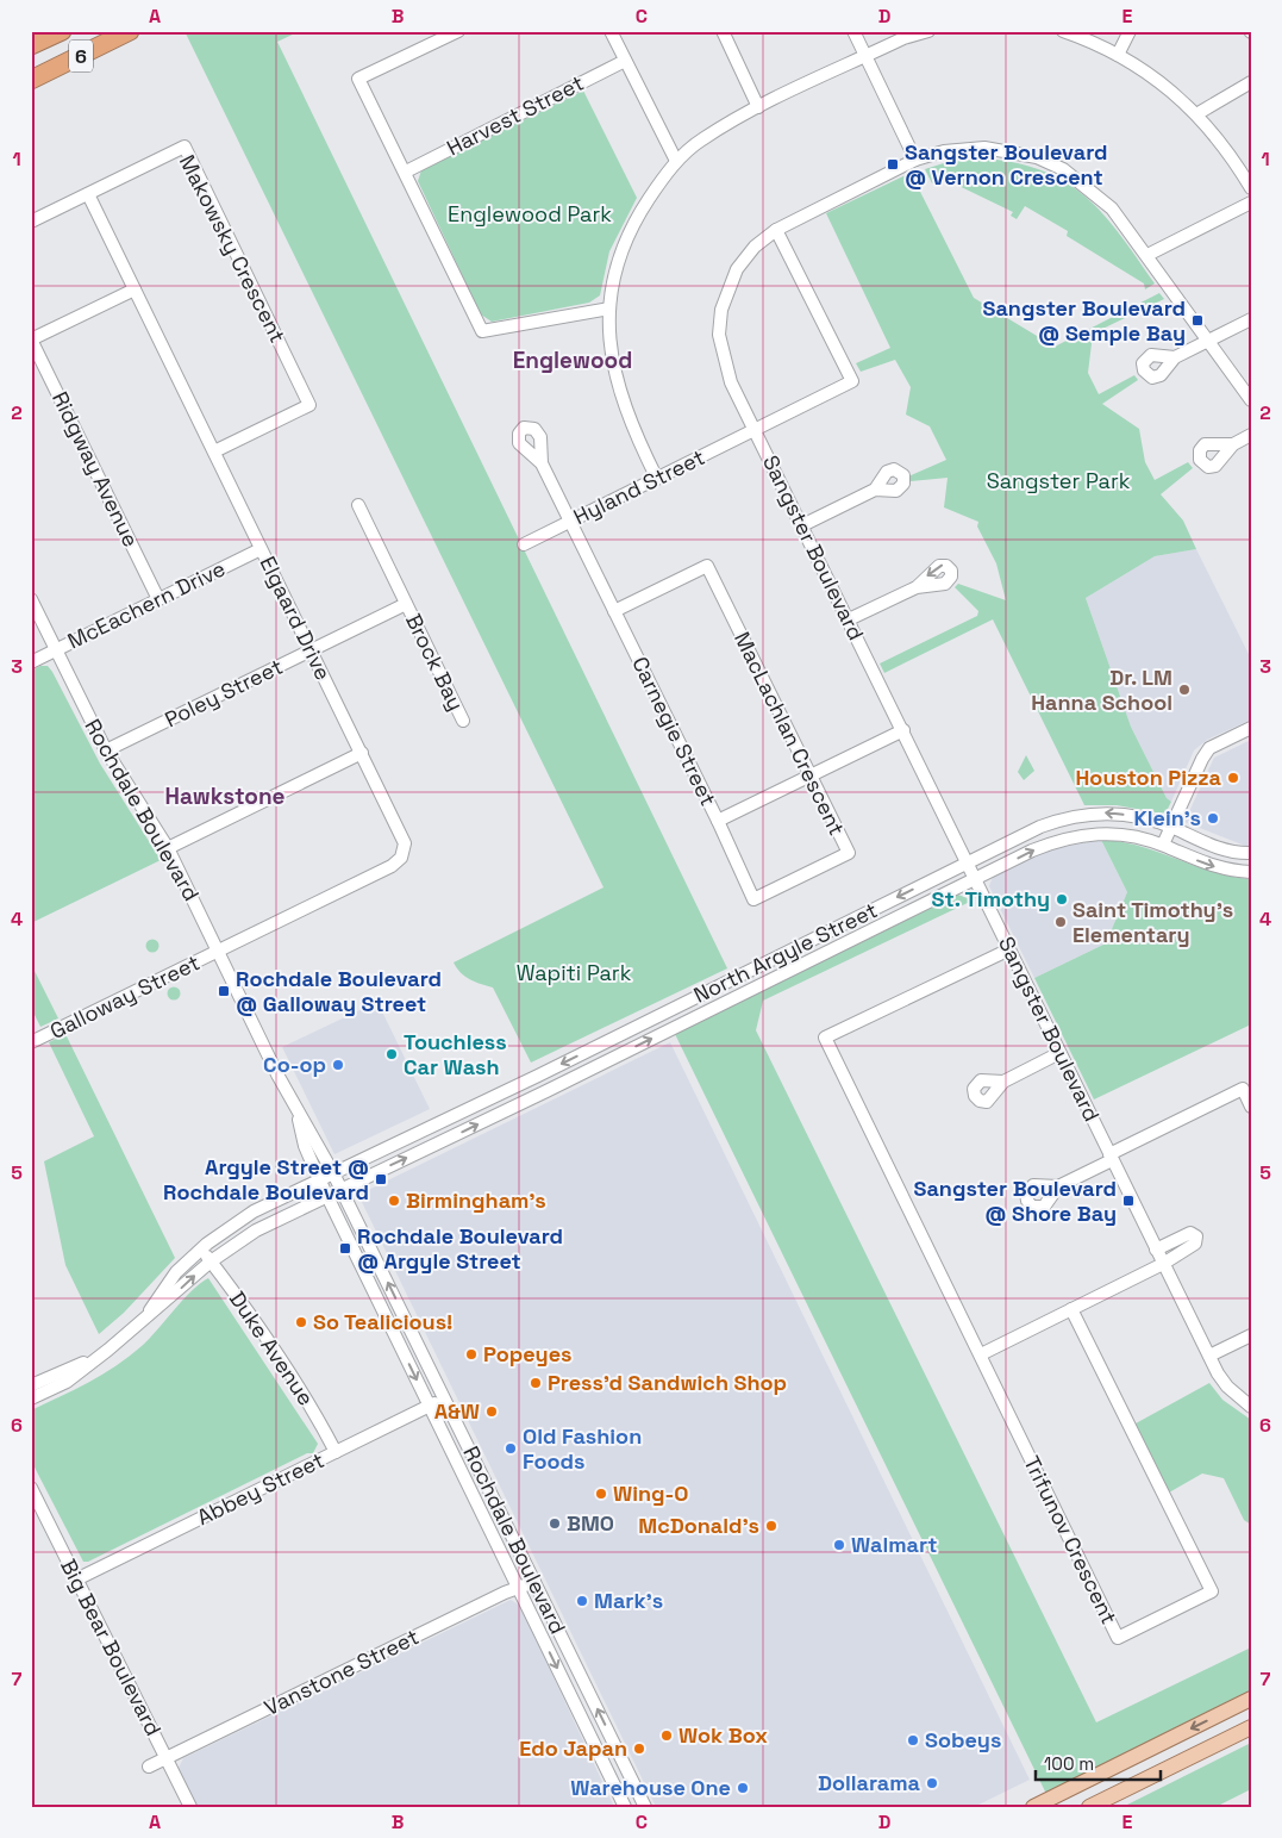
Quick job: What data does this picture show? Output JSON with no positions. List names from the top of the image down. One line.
{"streets":{"highway":["6"],"street":["Harvest Street","Makowsky Crescent","Ridgway Avenue","Hyland Street","Sangster Boulevard","McEachern Drive","Elgaard Drive","Brock Bay","Poley Street","Carnegie Street","MacLachlan Crescent","Rochdale Boulevard","North Argyle Street","Galloway Street","Duke Avenue","Abbey Street","Trifunov Crescent","Big Bear Boulevard","Vanstone Street"]},"crossings":[["Makowsky Crescent","Elgaard Drive"],["Ridgway Avenue","McEachern Drive"],["Hyland Street","Sangster Boulevard"],["Hyland Street","Carnegie Street"],["Sangster Boulevard","Carnegie Street"],["Sangster Boulevard","North Argyle Street"],["Sangster Boulevard","Trifunov Crescent"],["McEachern Drive","Elgaard Drive"],["McEachern Drive","Rochdale Boulevard"],["Elgaard Drive","Poley Street"],["Elgaard Drive","Rochdale Boulevard"],["Elgaard Drive","Galloway Street"],["Brock Bay","Poley Street"],["Poley Street","Rochdale Boulevard"],["Carnegie Street","MacLachlan Crescent"],["Rochdale Boulevard","North Argyle Street"],["Rochdale Boulevard","Galloway Street"],["Rochdale Boulevard","Abbey Street"],["Rochdale Boulevard","Vanstone Street"],["North Argyle Street","Duke Avenue"],["Duke Avenue","Abbey Street"],["Abbey Street","Big Bear Boulevard"],["Big Bear Boulevard","Vanstone Street"]],"districts":["Englewood","Hawkstone"],"parks":["Englewood Park","Sangster Park","Wapiti Park"],"places":{"transit":["Sangster Boulevard @ Vernon Crescent","Sangster Boulevard @ Semple Bay","Rochdale Boulevard @ Galloway Street","Argyle Street @ Rochdale Boulevard","Sangster Boulevard @ Shore Bay","Rochdale Boulevard @ Argyle Street"],"other":["Dr. LM Hanna School","Houston Pizza","Klein's","St. Timothy","Saint Timothy's Elementary","Touchless Car Wash","Co-op","Birmingham's","So Tealicious!","Popeyes","Press'd Sandwich Shop","A&W","Old Fashion Foods","Wing-O","BMO","McDonald's","Walmart","Mark's","Wok Box","Sobeys","Edo Japan","Dollarama","Warehouse One"]},"scale_bar":"100 m","grid":{"columns":["A","B","C","D","E"],"rows":["1","2","3","4","5","6","7"]}}
